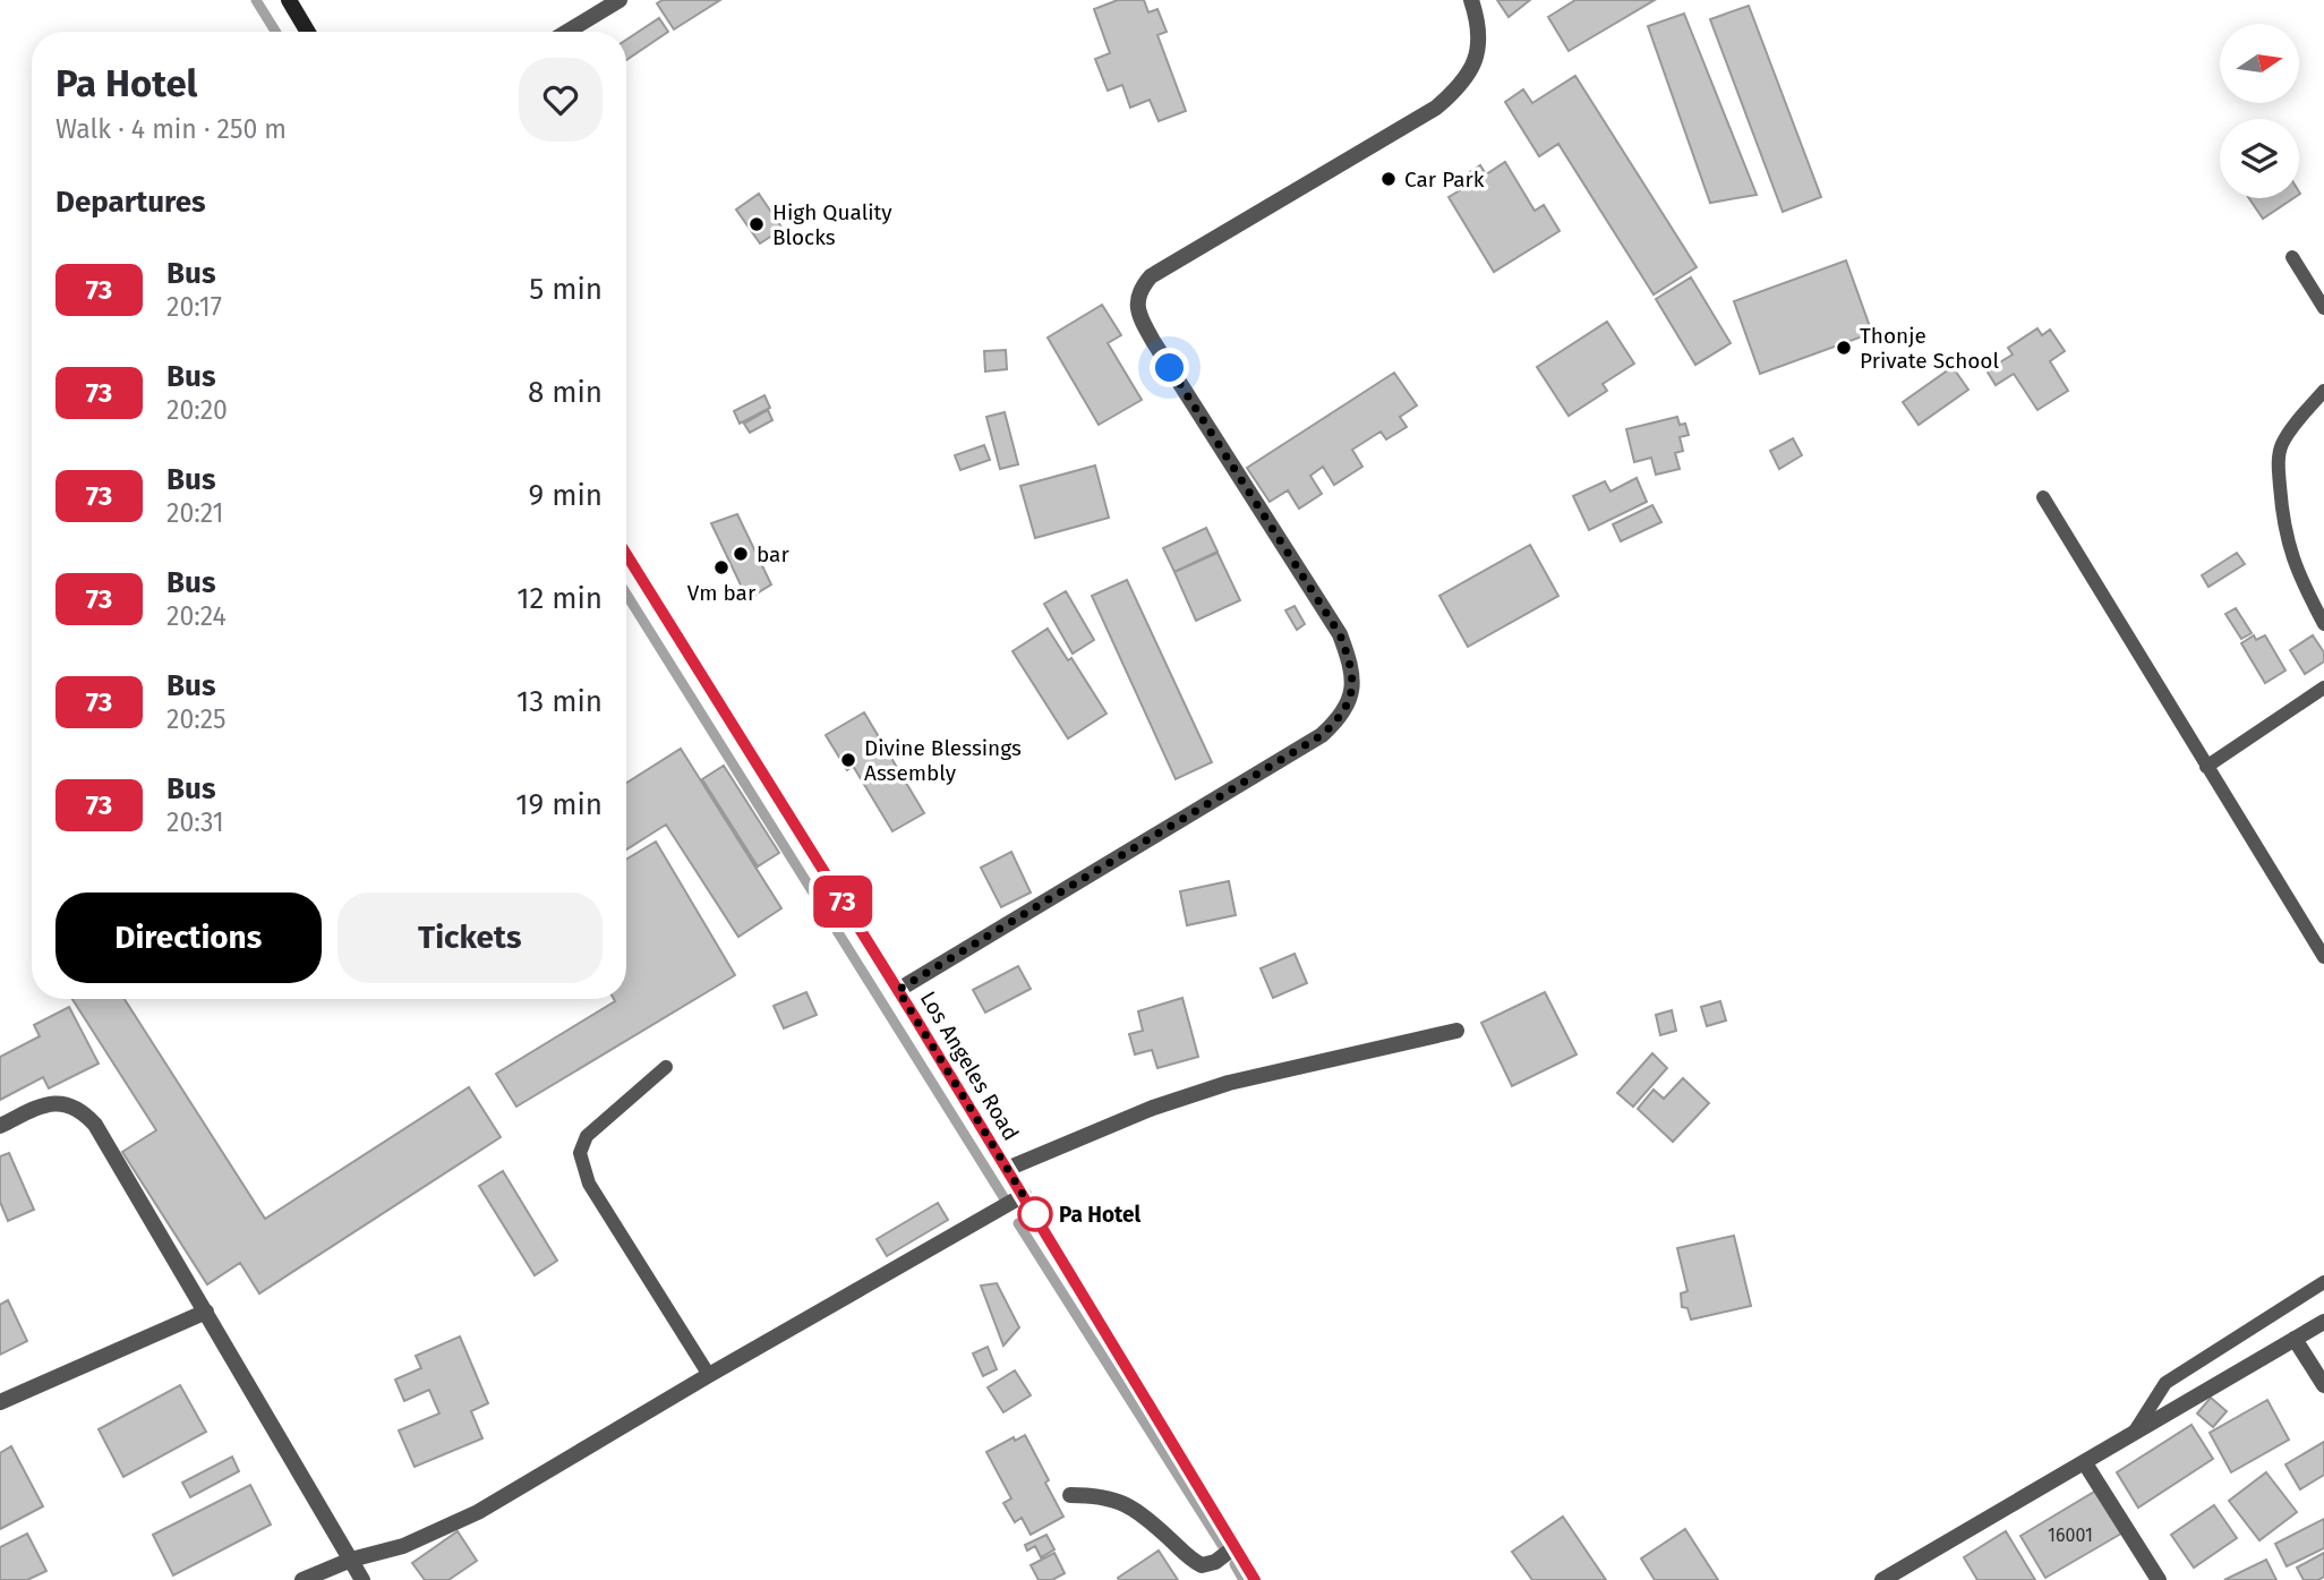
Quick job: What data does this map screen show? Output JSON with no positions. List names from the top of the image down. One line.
{"streets":{"main road":["Los Angeles Road"]},"places":["Car Park","High Quality Blocks","Thonje Private School","bar","Vm bar","Divine Blessings Assembly","Pa Hotel"],"lines":["bus line 73"],"house_numbers":["16001"],"north":"right","page":{"on_map":"73","heading":[["Pa Hotel","Walk · 4 min · 250 m"],"Departures"],"list":[{"mark":"73","name":"Bus","note":"20:17","value":"5 min"},{"mark":"73","name":"Bus","note":"20:20","value":"8 min"},{"mark":"73","name":"Bus","note":"20:21","value":"9 min"},{"mark":"73","name":"Bus","note":"20:24","value":"12 min"},{"mark":"73","name":"Bus","note":"20:25","value":"13 min"},{"mark":"73","name":"Bus","note":"20:31","value":"19 min"}],"buttons":["Directions","Tickets"]}}
